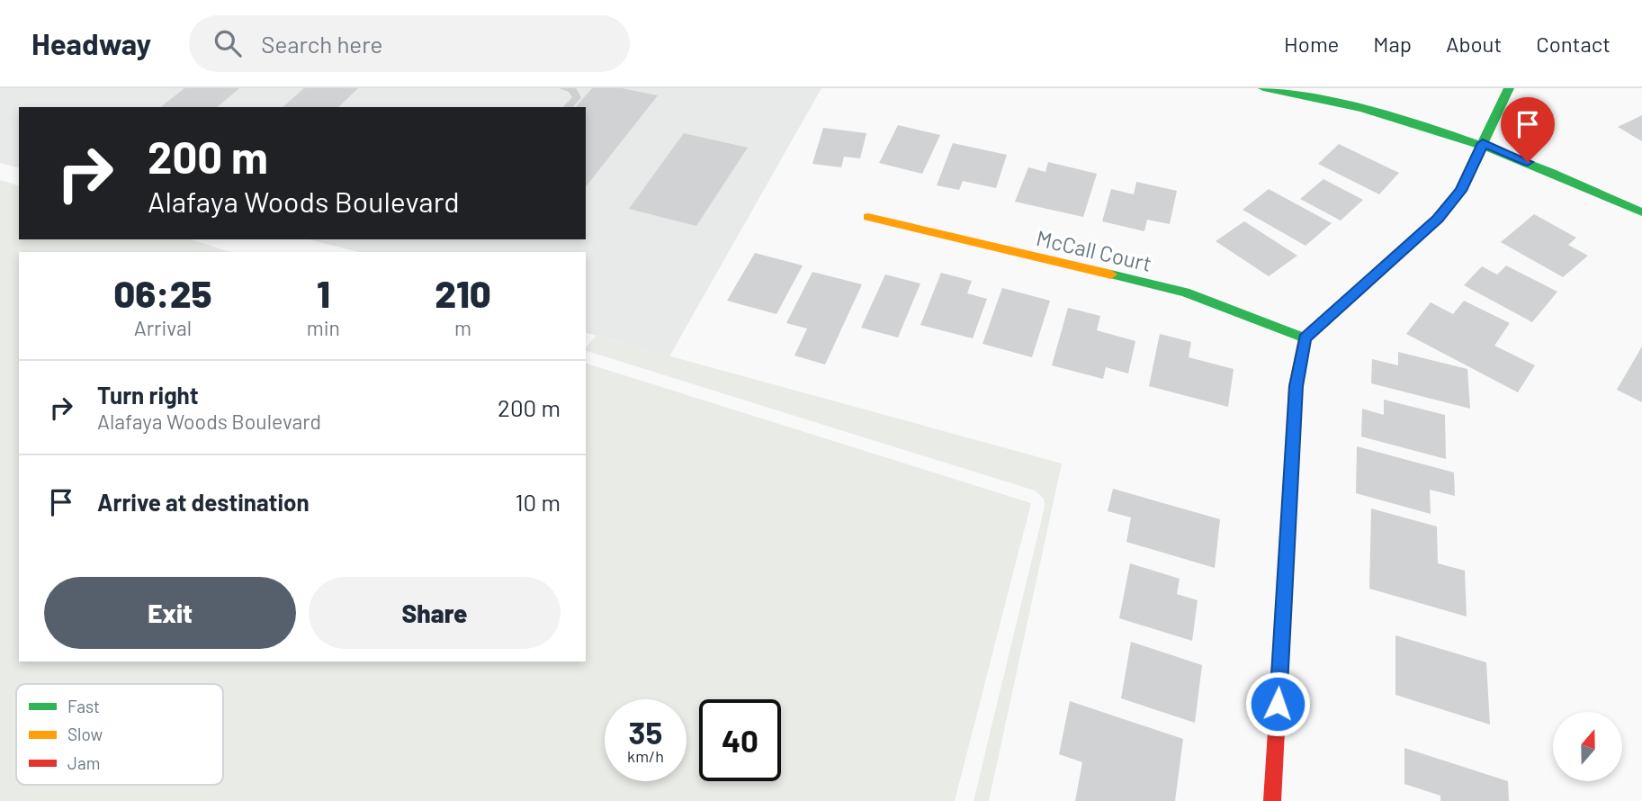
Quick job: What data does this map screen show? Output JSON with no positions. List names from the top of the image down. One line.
{"streets":{"street":["McCall Court"]},"legend":["Fast","Slow","Jam"],"north":"top","page":{"header":"Headway","search":"Search here","nav":["Home","Map","About","Contact"],"turn":["200 m","Alafaya Woods Boulevard"],"eta":["06:25","Arrival","1","min","210","m"],"list":[{"name":"Turn right","note":"Alafaya Woods Boulevard","value":"200 m"},{"name":"Arrive at destination","value":"10 m"}],"buttons":["Exit","Share"],"speed":"35 km/h","limit":"40"}}
